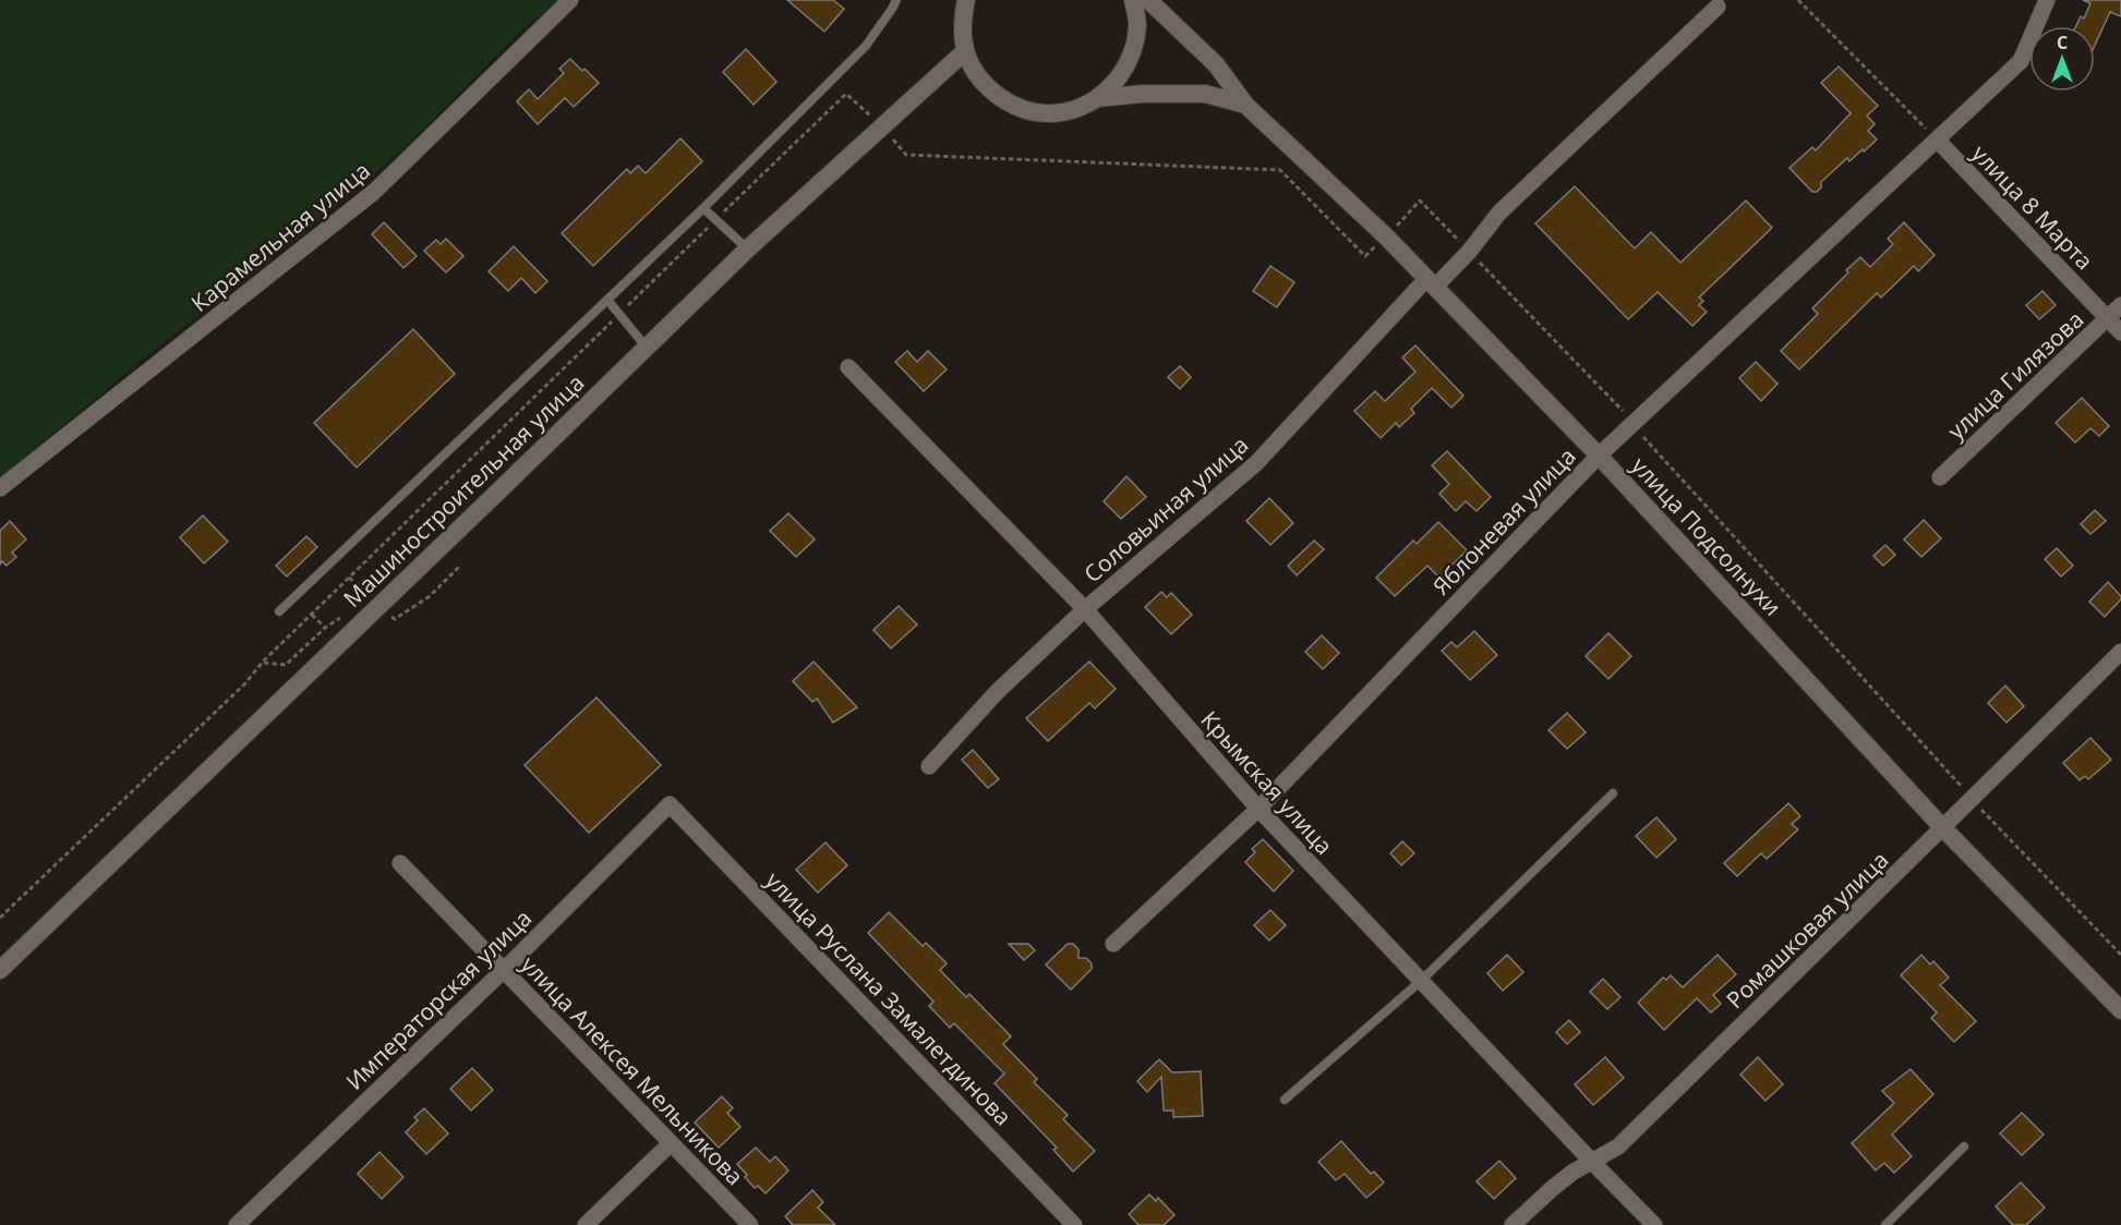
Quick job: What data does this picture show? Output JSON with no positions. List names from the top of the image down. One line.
{"streets":{"street":["улица 8 Марта","Карамельная улица","улица Гилязова","Машиностроительная улица","Соловьиная улица","Яблоневая улица","улица Подсолнухи","Крымская улица","Ромашковая улица","улица Руслана Замалетдинова","Императорская улица","улица Алексея Мельникова"]},"crossings":[["улица 8 Марта","улица Гилязова"],["улица 8 Марта","Яблоневая улица"],["Соловьиная улица","улица Подсолнухи"],["Соловьиная улица","Крымская улица"],["Яблоневая улица","улица Подсолнухи"],["Яблоневая улица","Крымская улица"],["улица Подсолнухи","Ромашковая улица"],["Крымская улица","Ромашковая улица"],["улица Руслана Замалетдинова","Императорская улица"],["Императорская улица","улица Алексея Мельникова"]],"north":"top"}
